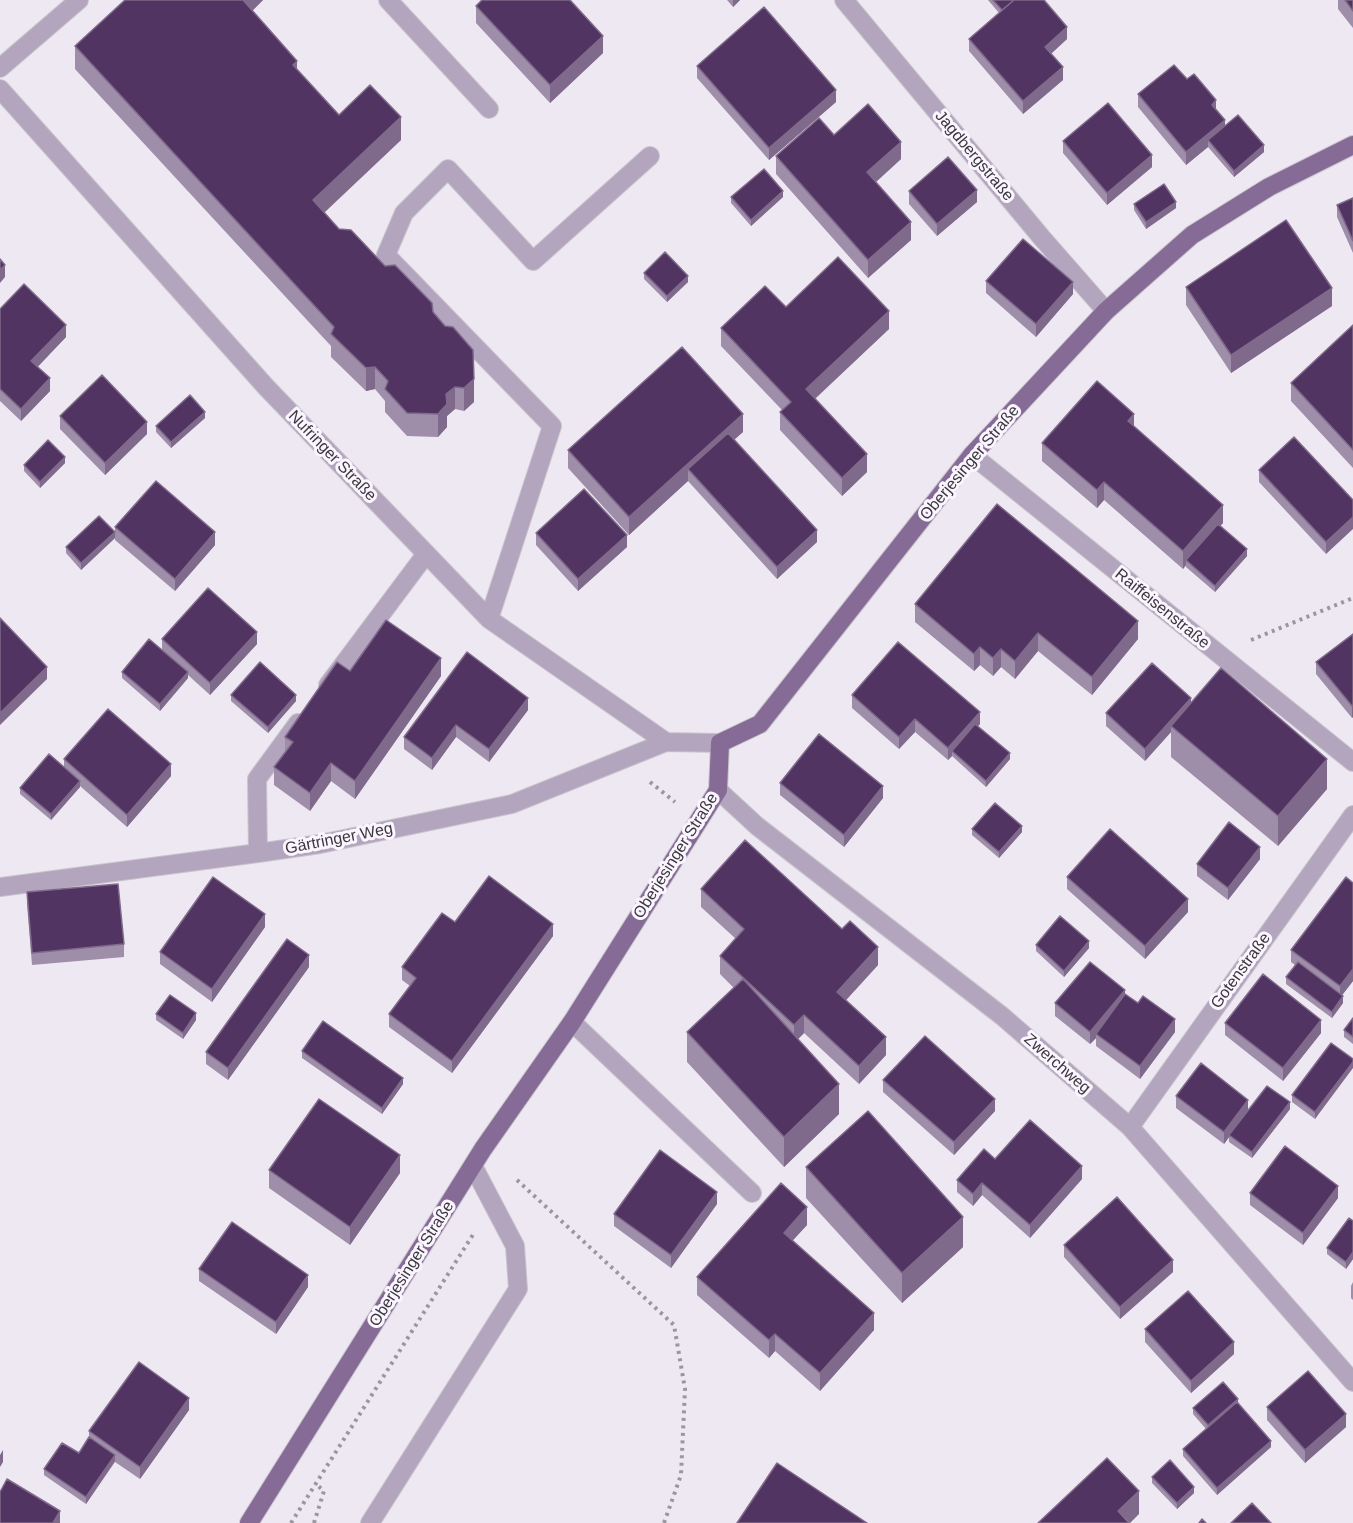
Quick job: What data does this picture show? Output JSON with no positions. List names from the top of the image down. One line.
{"streets":{"main road":["Oberjesinger Straße"],"street":["Jagdbergstraße","Nufringer Straße","Raiffeisenstraße","Gärtringer Weg","Gotenstraße","Zwerchweg"]},"crossings":[["Jagdbergstraße","Oberjesinger Straße"],["Nufringer Straße","Gärtringer Weg"],["Oberjesinger Straße","Raiffeisenstraße"],["Oberjesinger Straße","Zwerchweg"],["Gotenstraße","Zwerchweg"]]}
